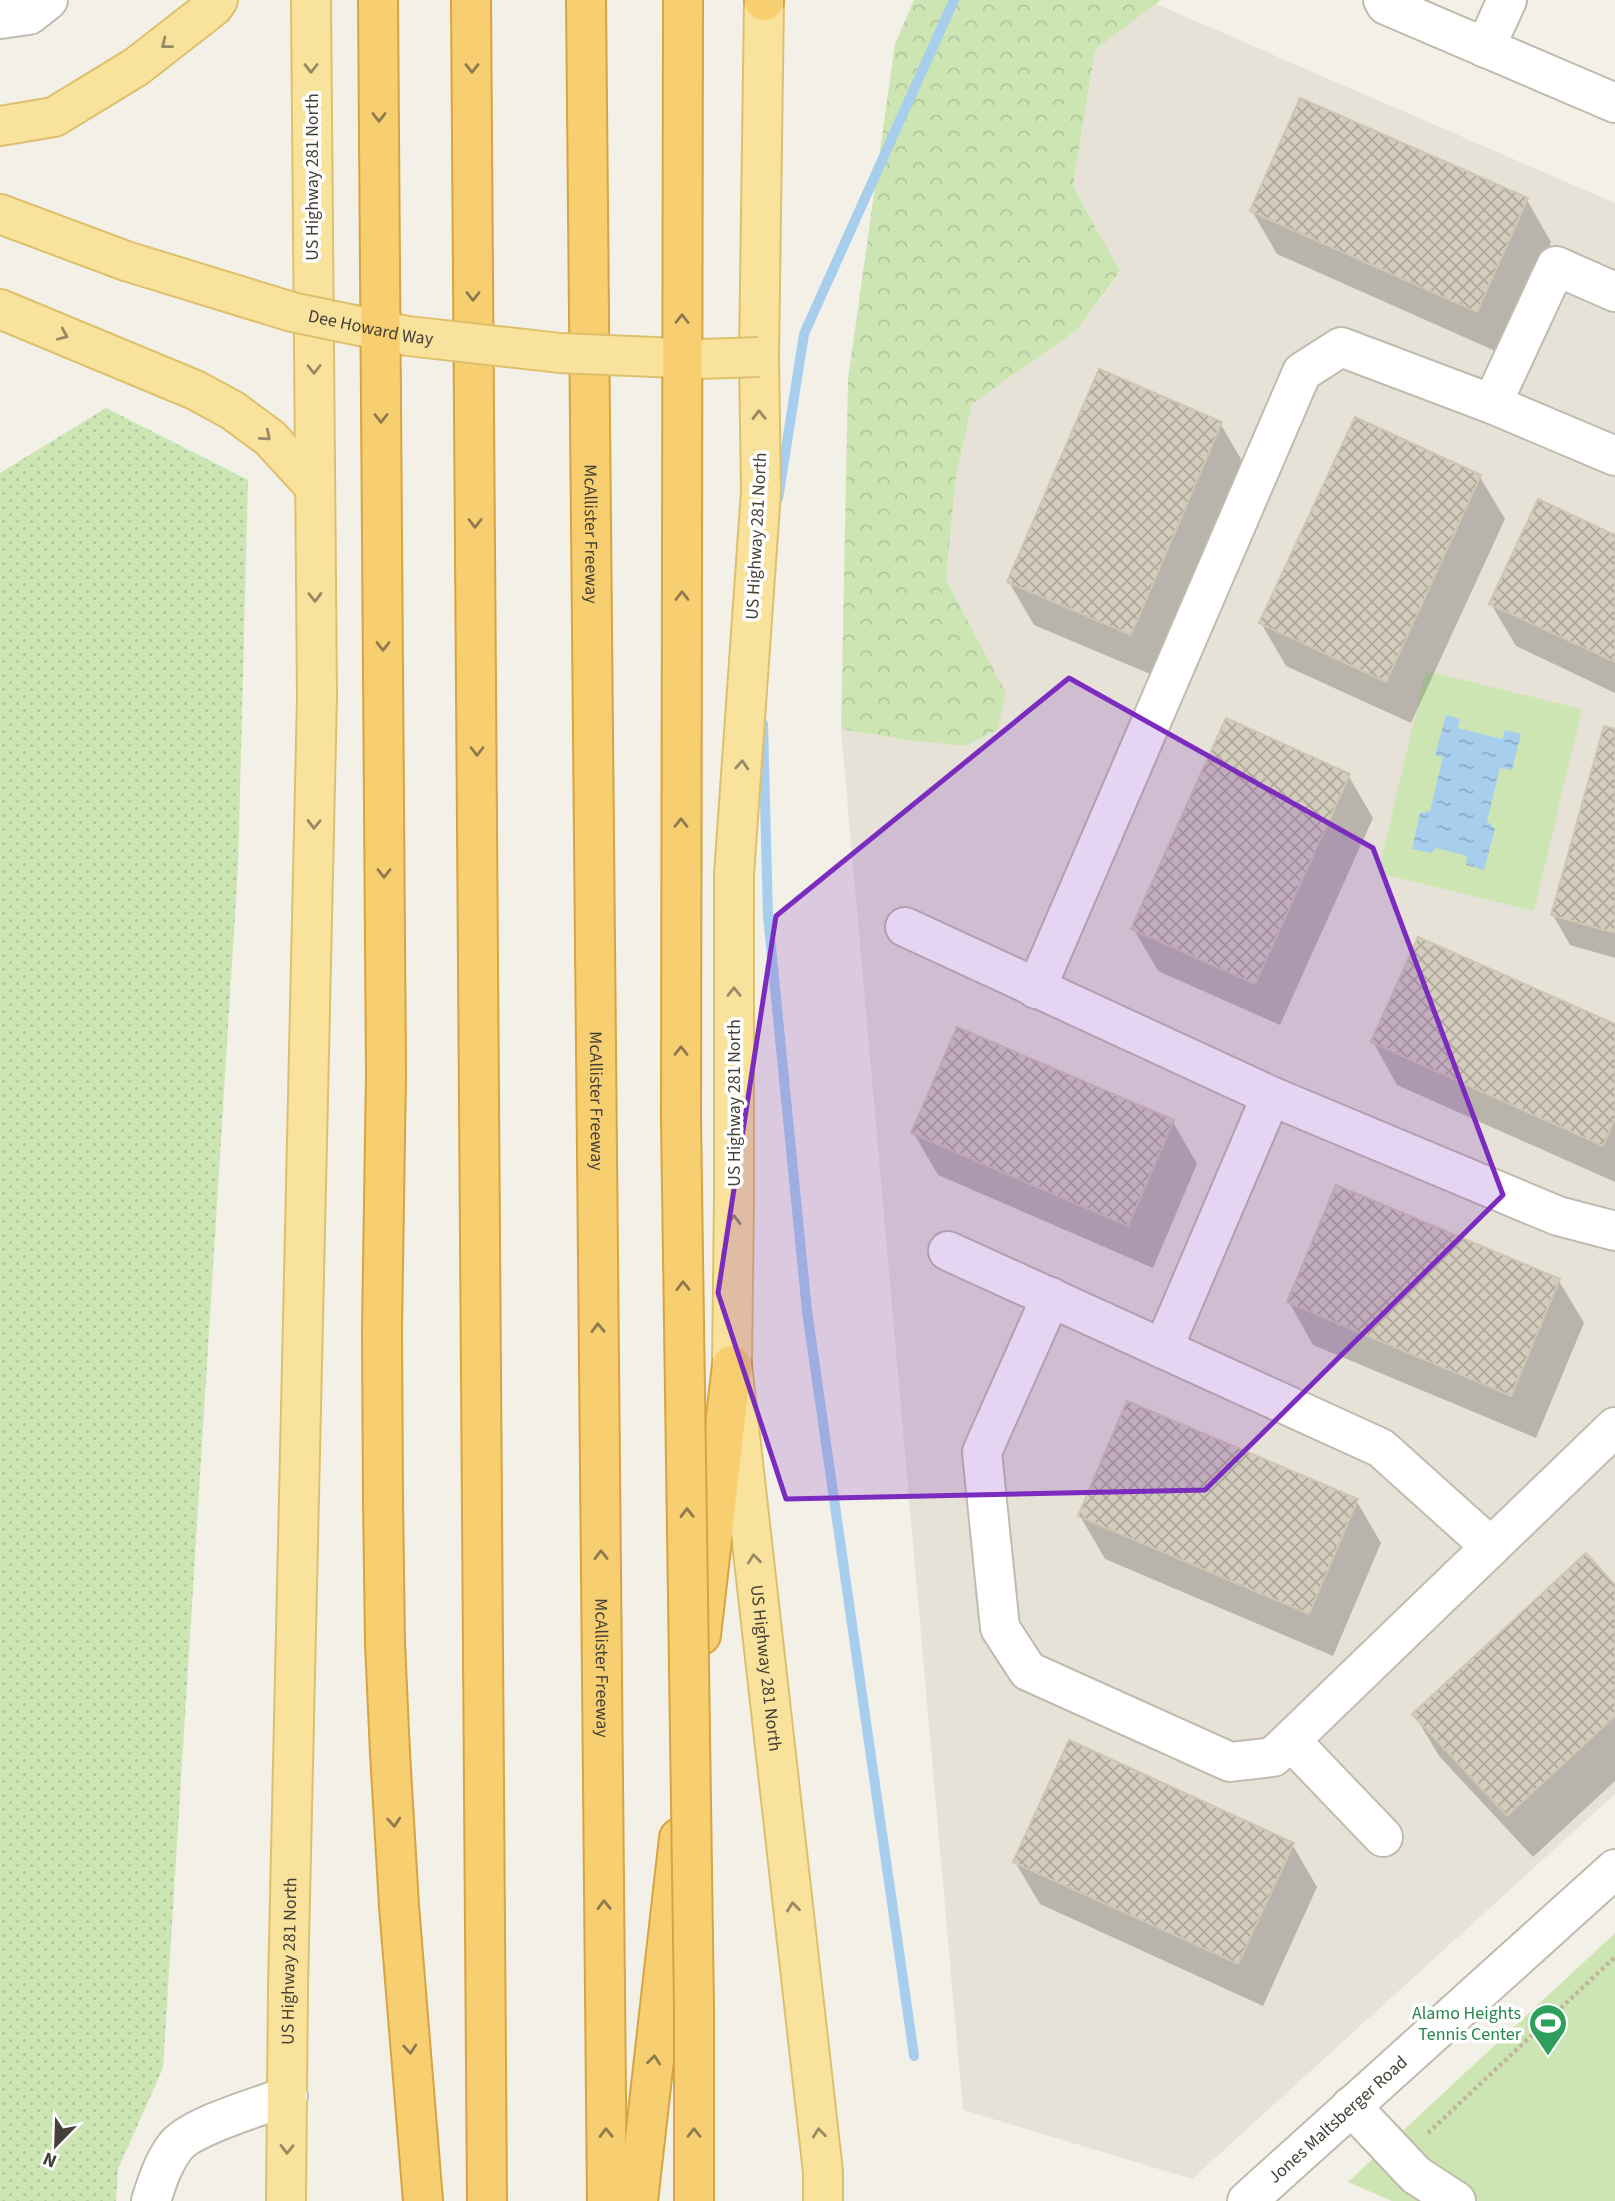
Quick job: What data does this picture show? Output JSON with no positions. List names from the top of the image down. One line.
{"streets":{"highway":["McAllister Freeway"],"main road":["US Highway 281 North","Dee Howard Way"],"street":["Jones Maltsberger Road"]},"crossings":[["US Highway 281 North","Dee Howard Way"]],"places":{"sports":["Alamo Heights Tennis Center"]},"north":"bottom left"}
